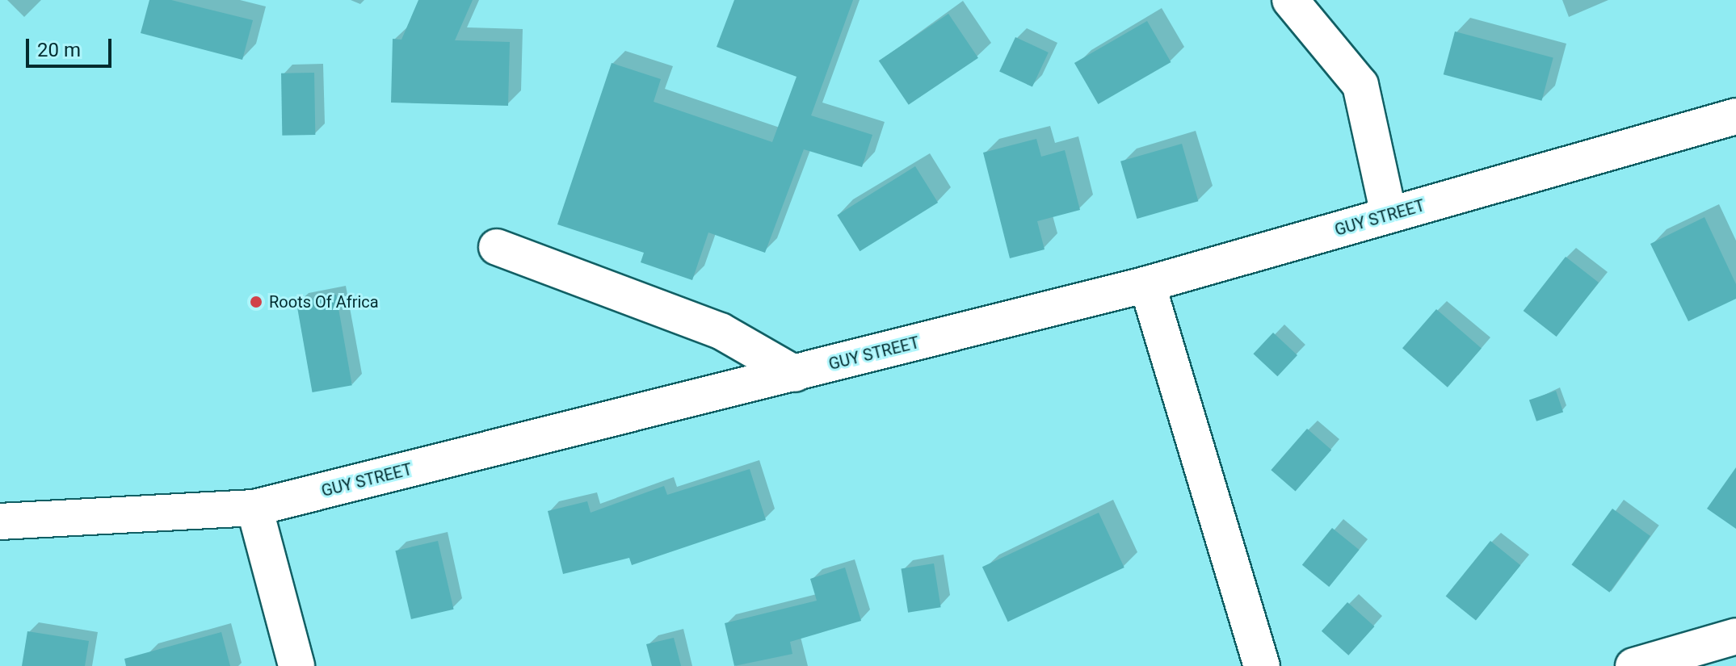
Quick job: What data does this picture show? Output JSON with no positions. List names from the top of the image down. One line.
{"streets":{"street":["GUY STREET"]},"places":["Roots Of Africa"],"scale_bar":"20 m"}
